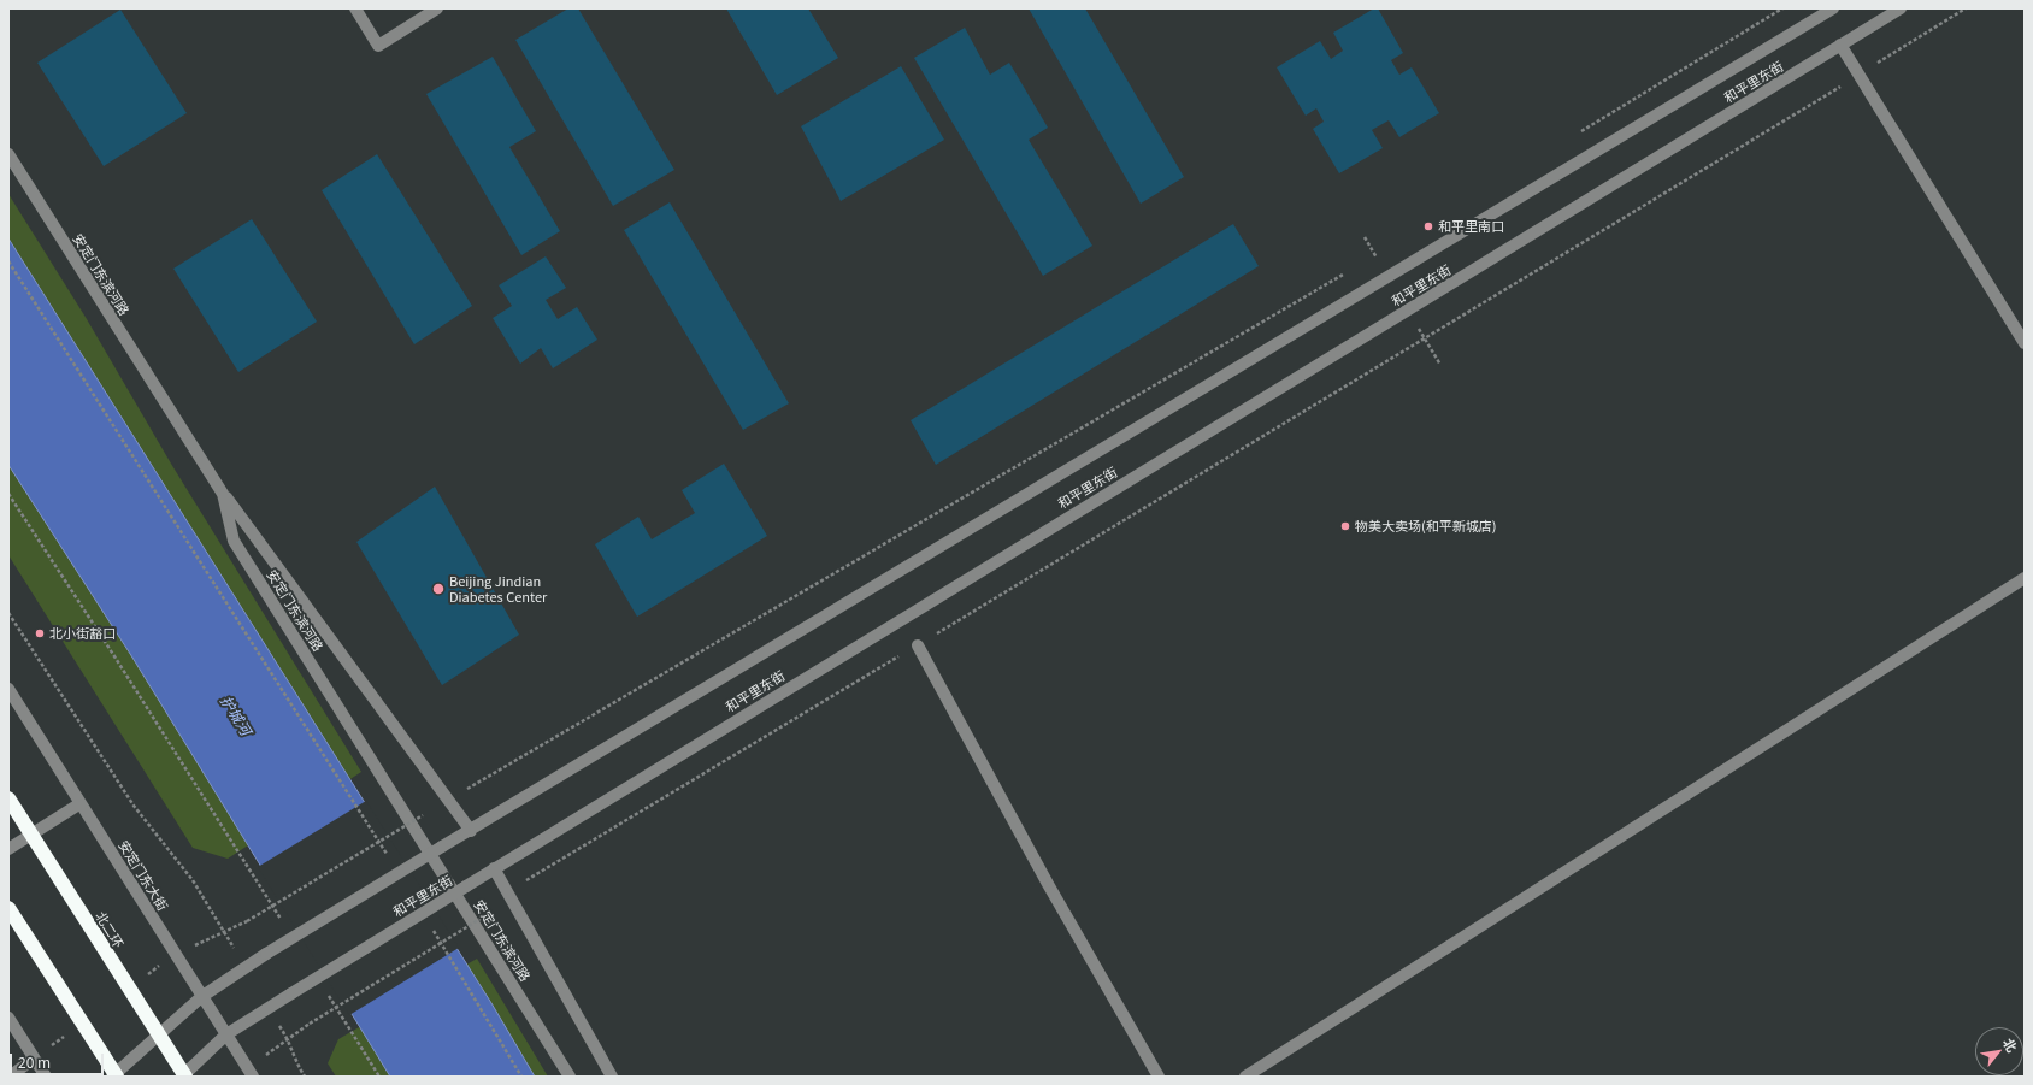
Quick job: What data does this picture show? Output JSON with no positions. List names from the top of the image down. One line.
{"streets":{"highway":["北二环"],"street":["和平里东街","安定门东滨河路","安定门东大街"]},"crossings":[["和平里东街","安定门东大街"]],"water":["护城河"],"places":["和平里南口","物美大卖场(和平新城店)","Beijing Jindian Diabetes Center","北小街豁口"],"scale_bar":"20 m","north":"top right"}
